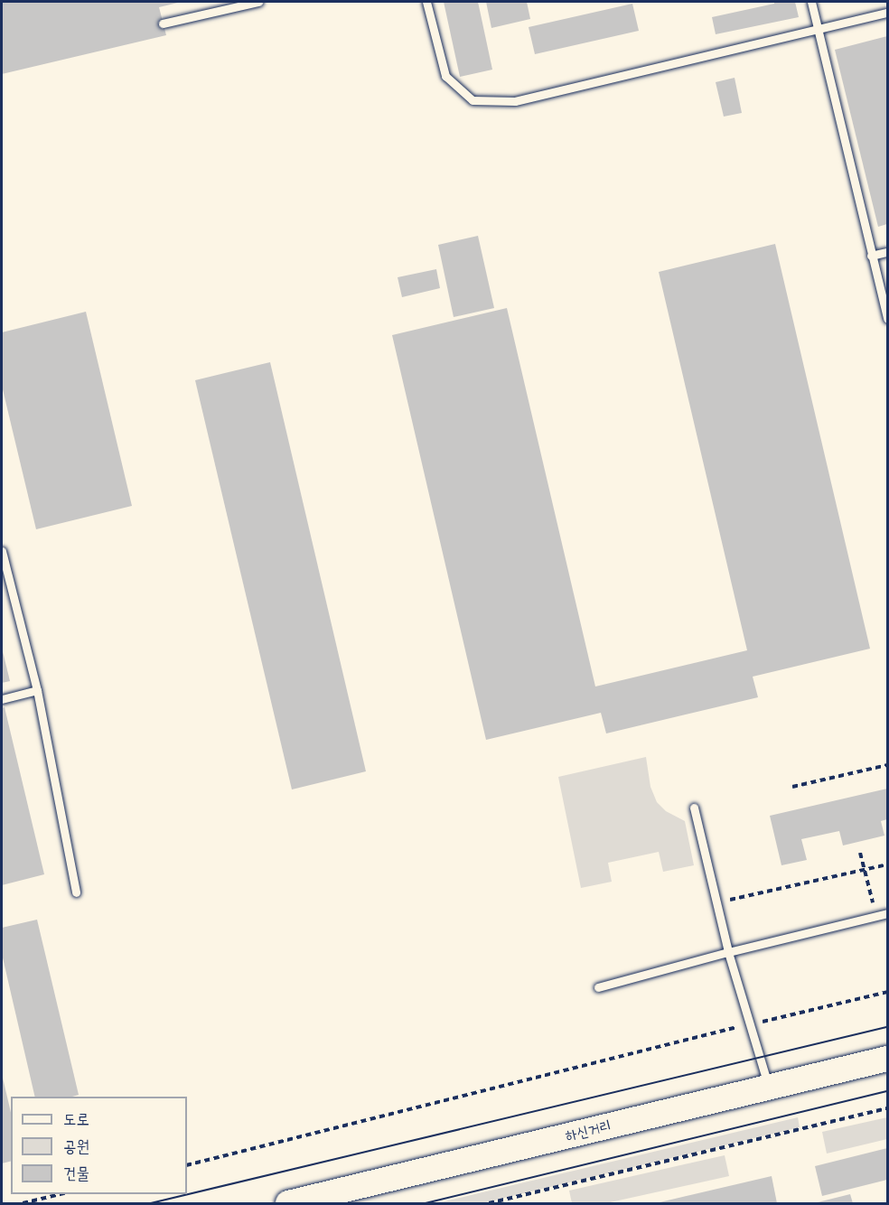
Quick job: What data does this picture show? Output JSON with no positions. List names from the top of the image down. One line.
{"streets":{"main road":["하신거리"]},"legend":["도로","공원","건물"]}
